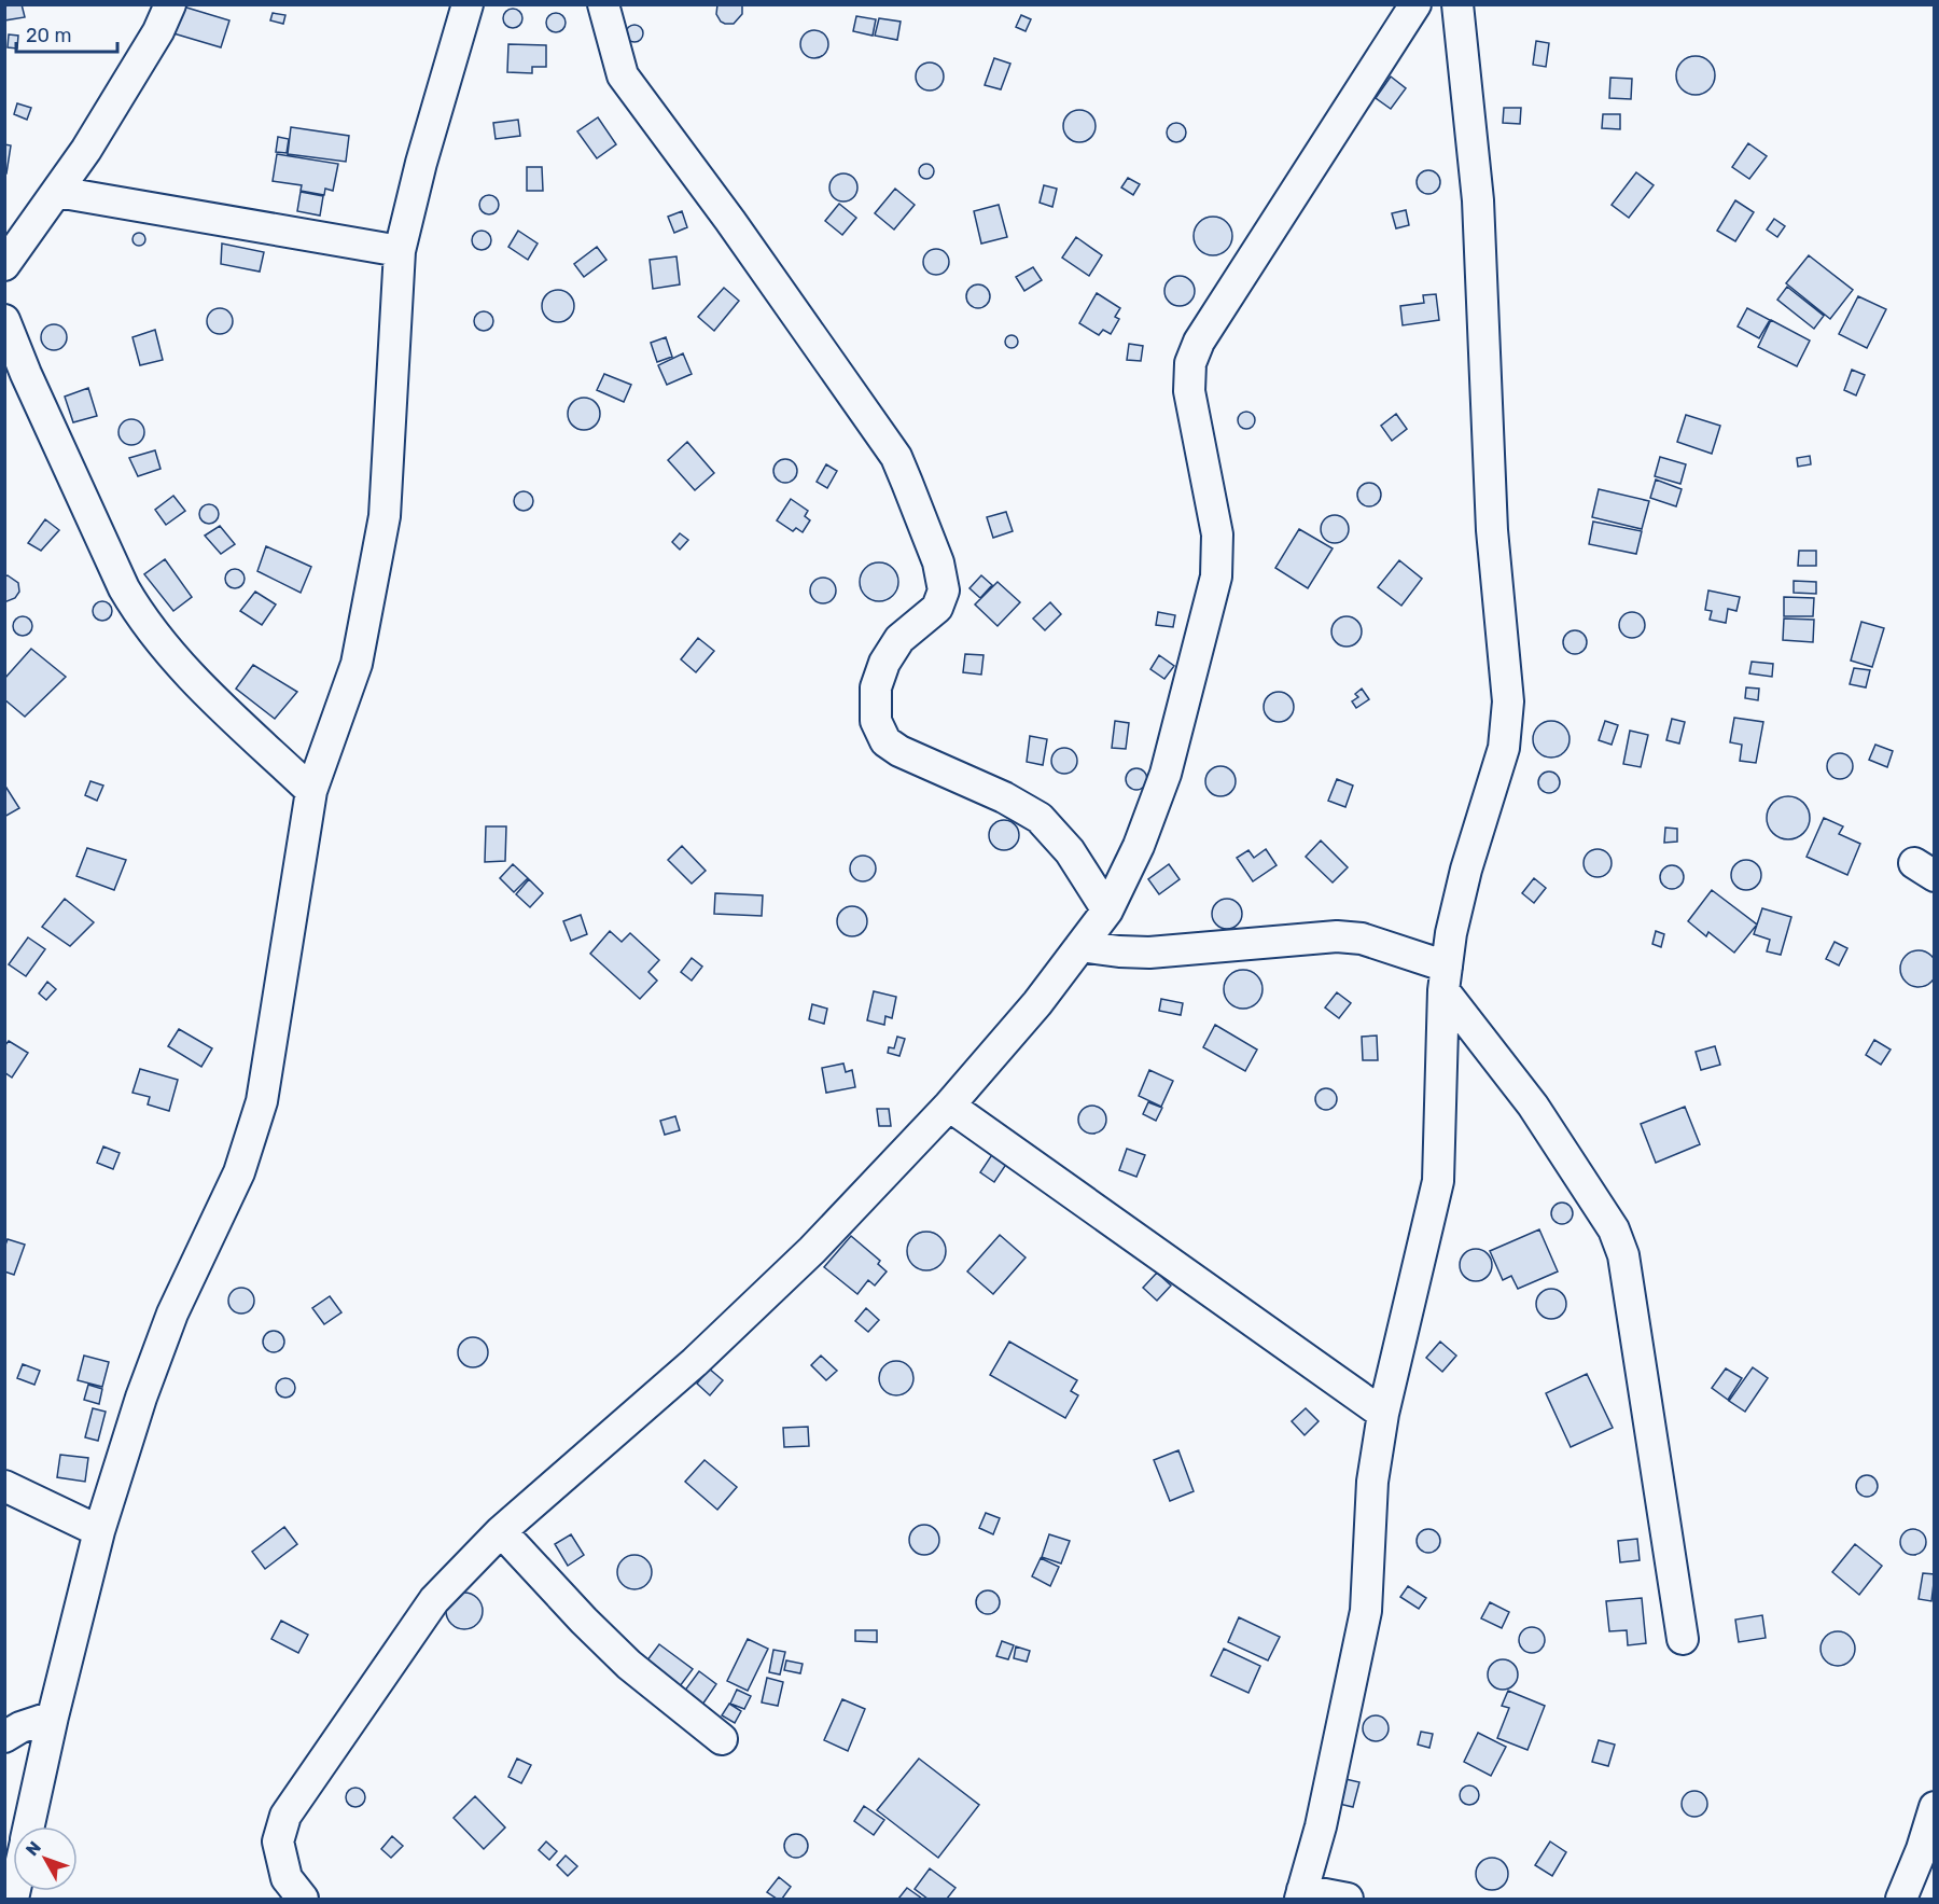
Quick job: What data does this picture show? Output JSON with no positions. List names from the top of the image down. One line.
{"scale_bar":"20 m","north":"top left"}
